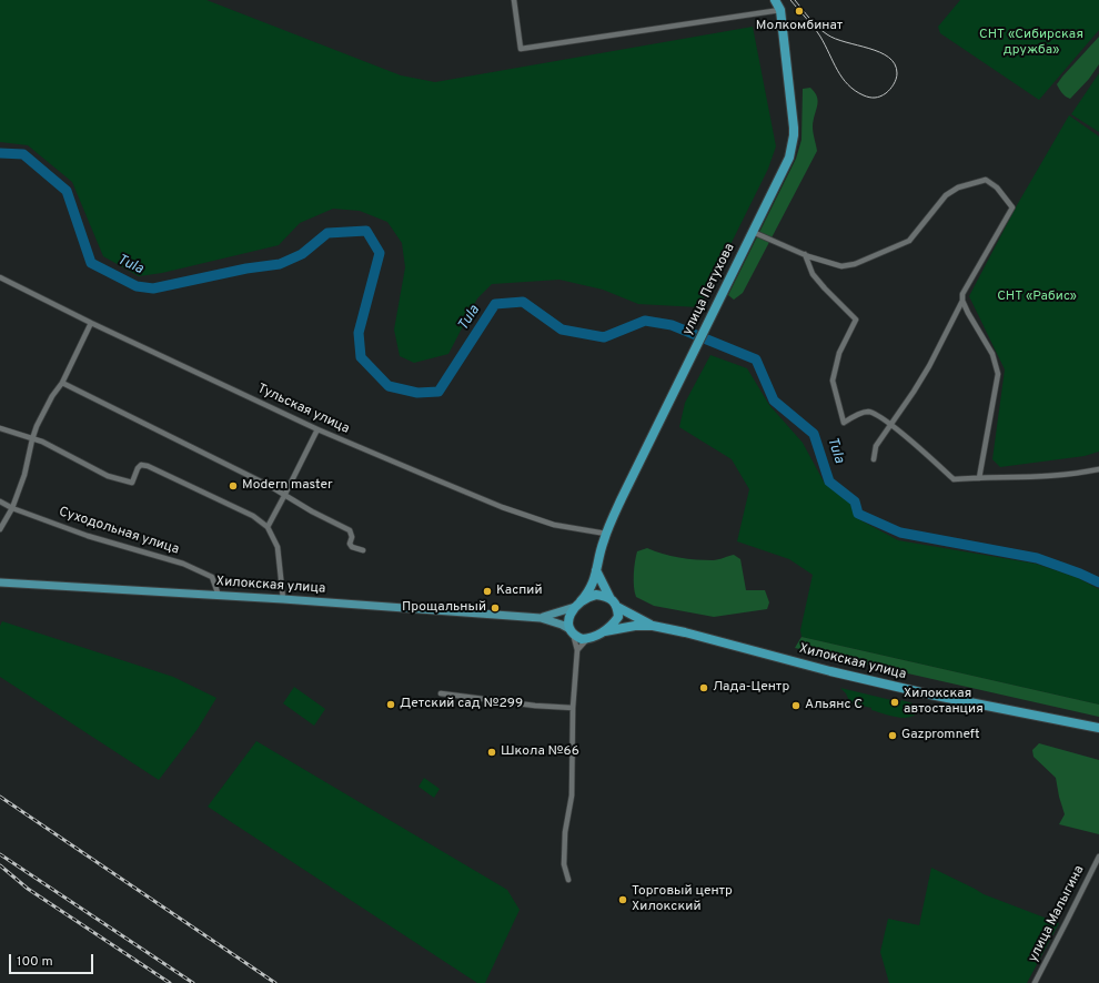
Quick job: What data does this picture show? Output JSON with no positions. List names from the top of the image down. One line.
{"streets":{"highway":["улица Петухова","Хилокская улица"],"street":["Тульская улица","Суходольная улица","улица Малыгина"]},"crossings":[["улица Петухова","Тульская улица"],["Суходольная улица","Хилокская улица"]],"water":["Tula"],"parks":["СНТ «Сибирская дружба»","СНТ «Рабис»"],"places":["Молкомбинат","Modern master","Каспий","Прощальный","Лада-Центр","Хилокская автостанция","Детский сад №299","Альянс С","Gazpromneft","Школа №66","Торговый центр Хилокский"],"scale_bar":"100 m"}
